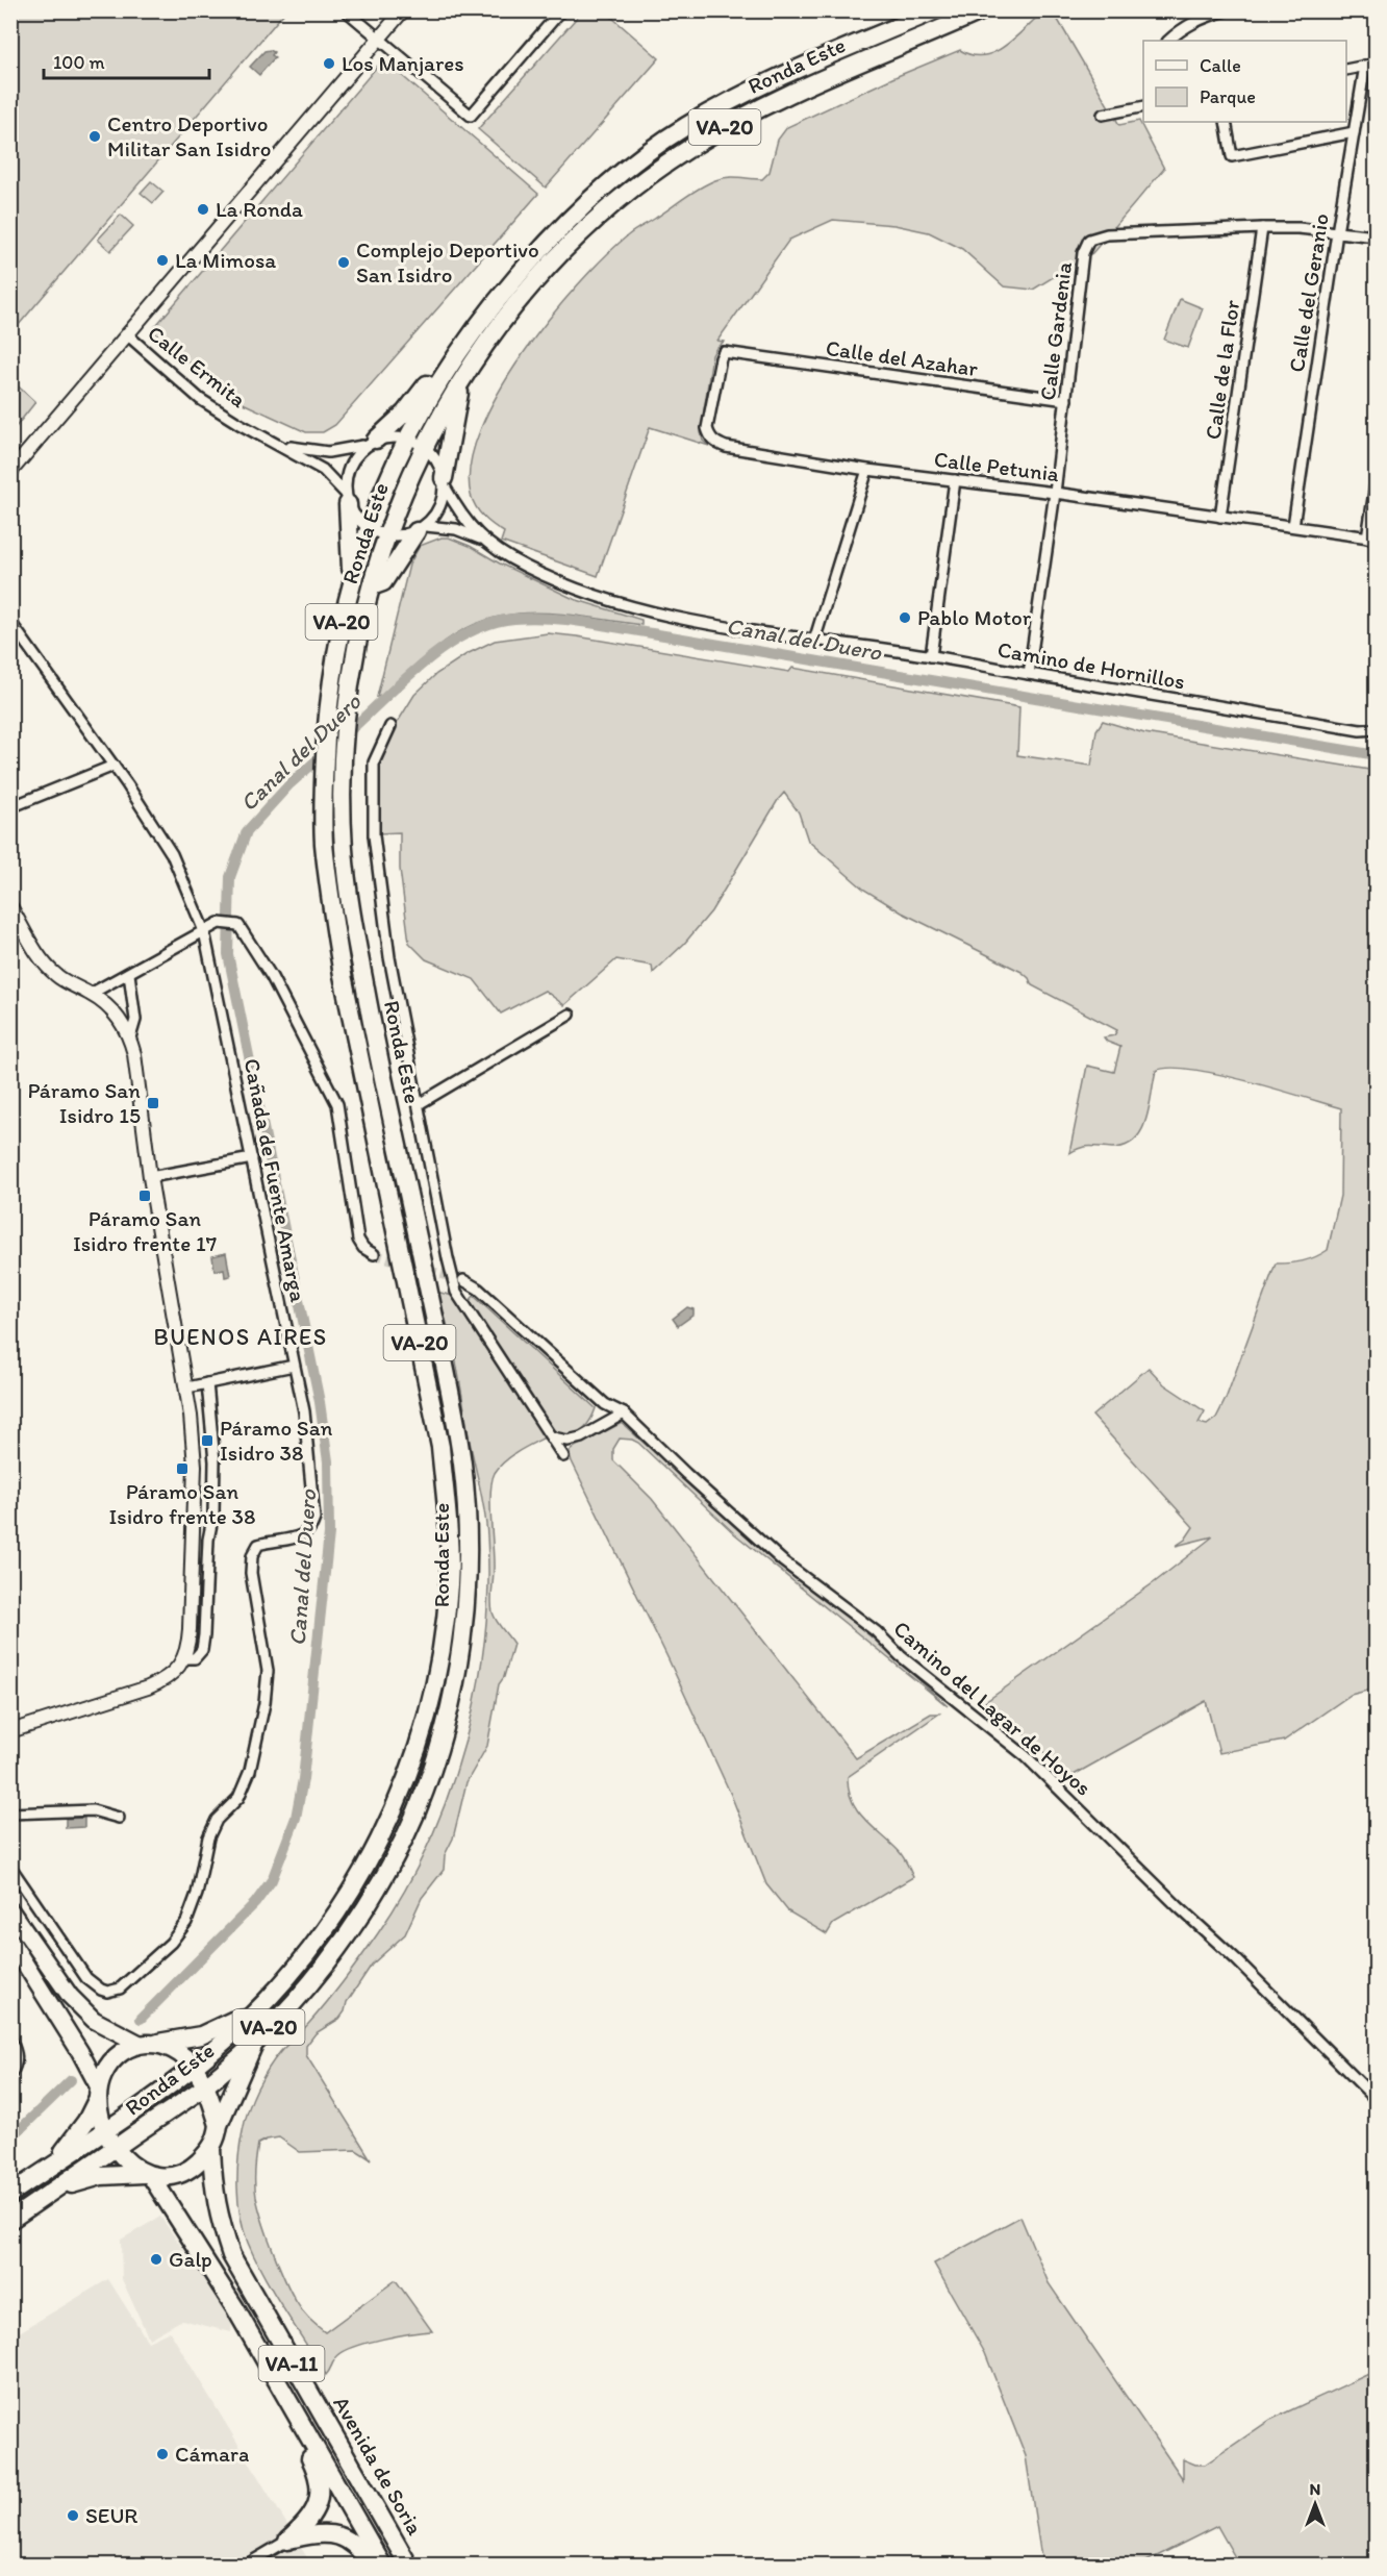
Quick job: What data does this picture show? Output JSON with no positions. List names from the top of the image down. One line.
{"streets":{"highway":["Ronda Este","VA-20","VA-11","Avenida de Soria"],"street":["Calle del Geranio","Calle Gardenia","Calle del Azahar","Calle Ermita","Calle de la Flor","Calle Petunia","Camino de Hornillos","Cañada de Fuente Amarga","Camino del Lagar de Hoyos"]},"crossings":[["Ronda Este","Calle Ermita"],["Ronda Este","Camino de Hornillos"],["Ronda Este","VA-11"],["Calle del Geranio","Calle Gardenia"],["Calle del Geranio","Calle Petunia"],["Calle Gardenia","Calle del Azahar"],["Calle Gardenia","Calle de la Flor"],["Calle Gardenia","Calle Petunia"],["Calle Gardenia","Camino de Hornillos"],["Calle del Azahar","Calle Petunia"],["Calle de la Flor","Calle Petunia"],["VA-11","Avenida de Soria"]],"districts":["BUENOS AIRES"],"water":["Canal del Duero"],"places":{"other":["Los Manjares","Centro Deportivo Militar San Isidro","La Ronda","La Mimosa","Complejo Deportivo San Isidro","Pablo Motor","Galp","Cámara","SEUR"],"transit":["Páramo San Isidro 15","Páramo San Isidro frente 17","Páramo San Isidro 38","Páramo San Isidro frente 38"]},"legend":["Calle","Parque"],"scale_bar":"100 m","north":"top"}
